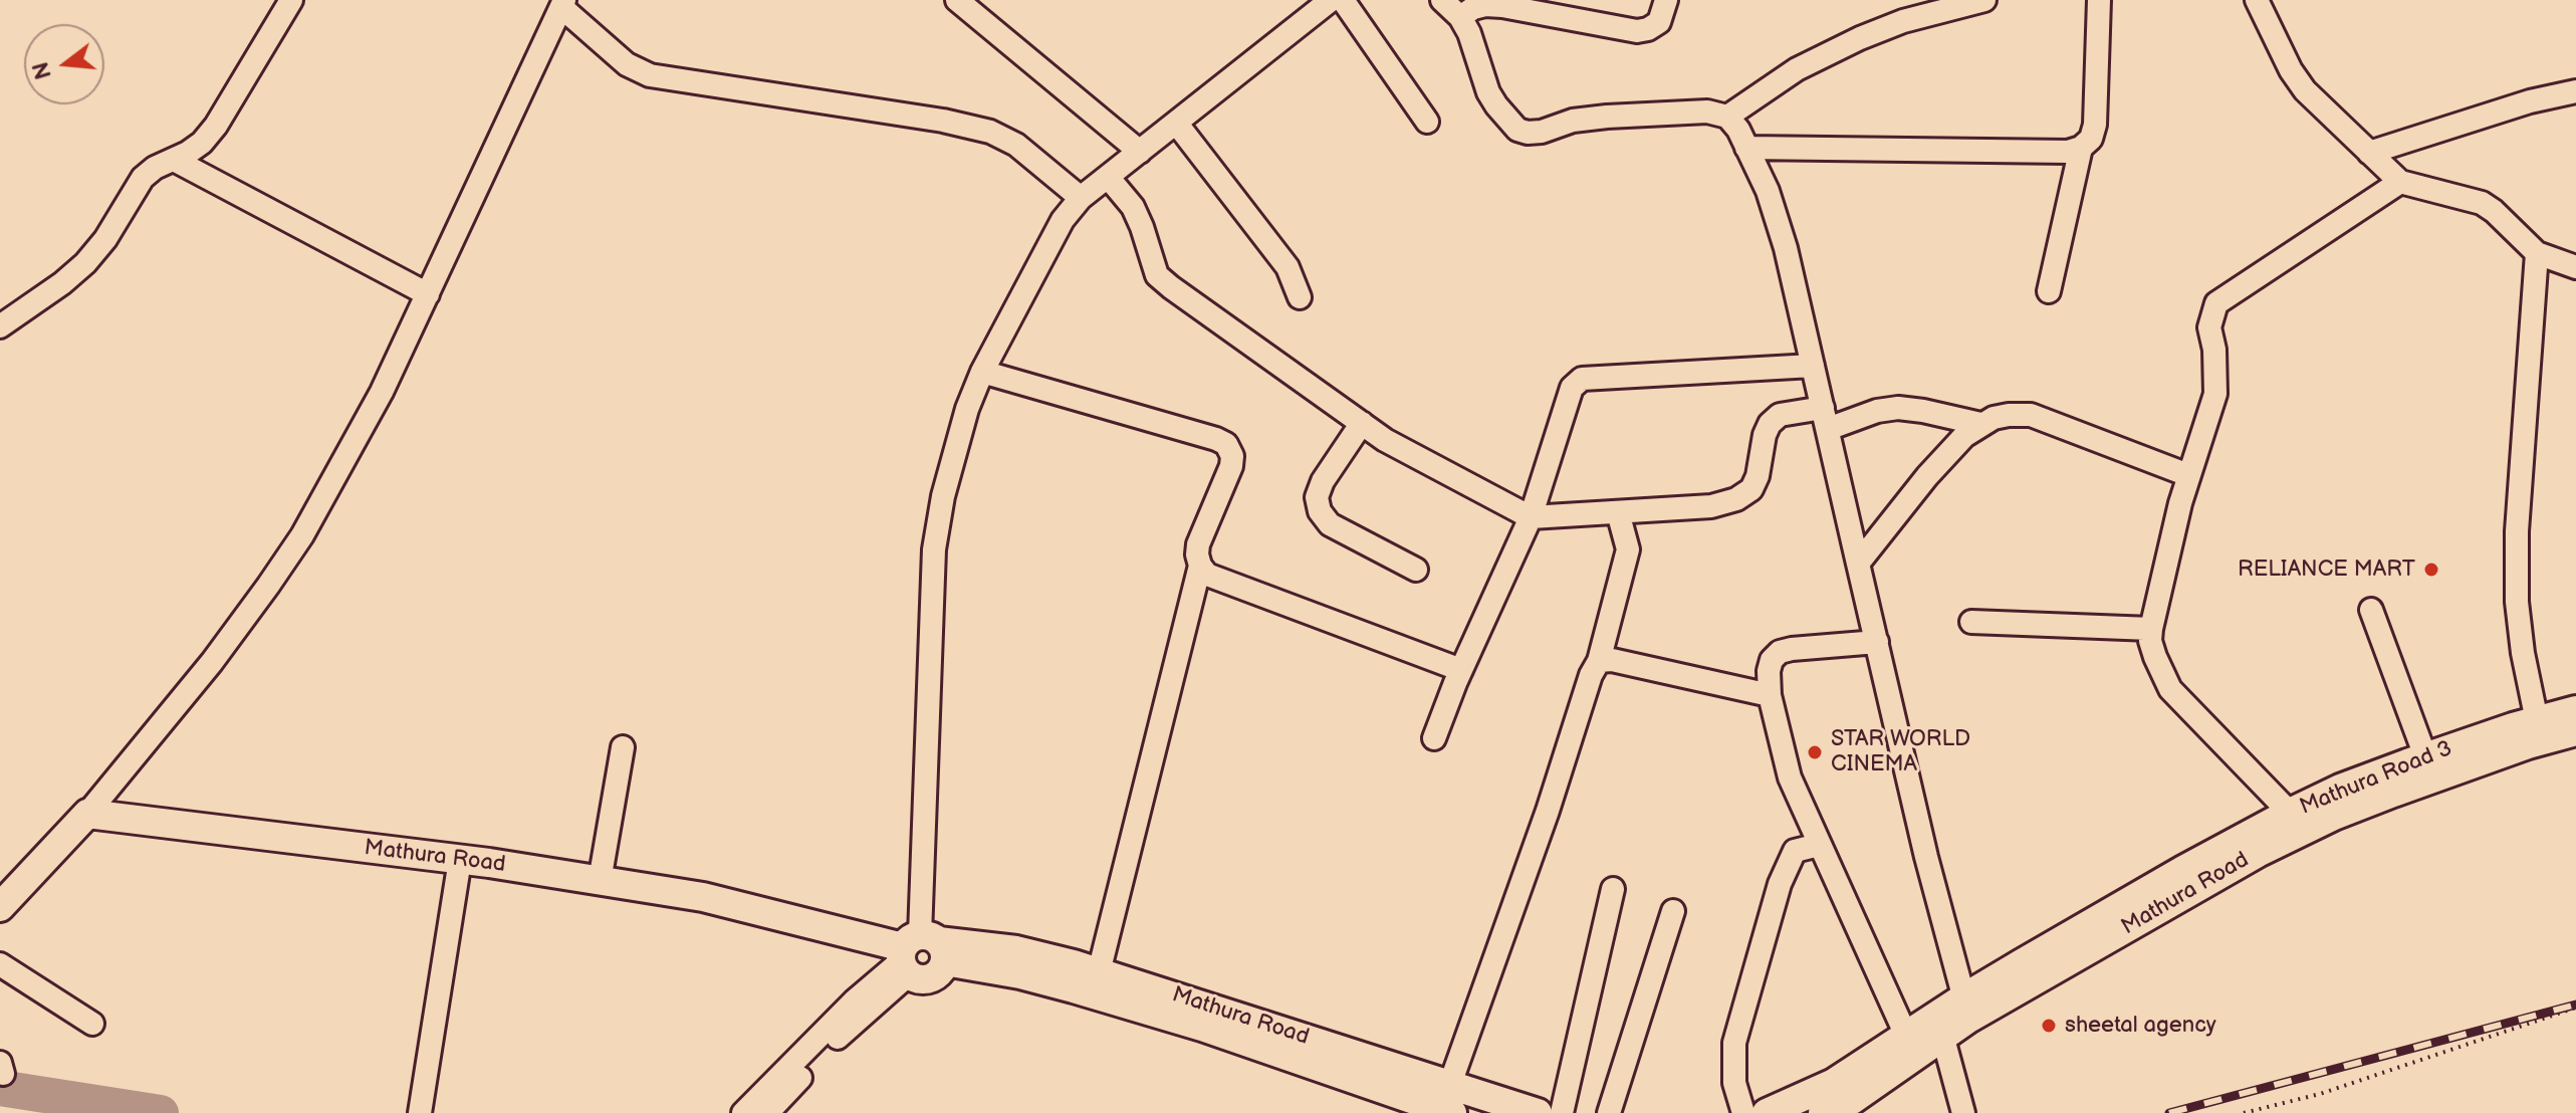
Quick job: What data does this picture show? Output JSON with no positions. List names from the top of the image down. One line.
{"streets":{"main road":["Mathura Road 3","Mathura Road"]},"crossings":[["Mathura Road 3","Mathura Road"]],"places":["RELIANCE MART","STAR WORLD CINEMA","sheetal agency"],"north":"left"}
